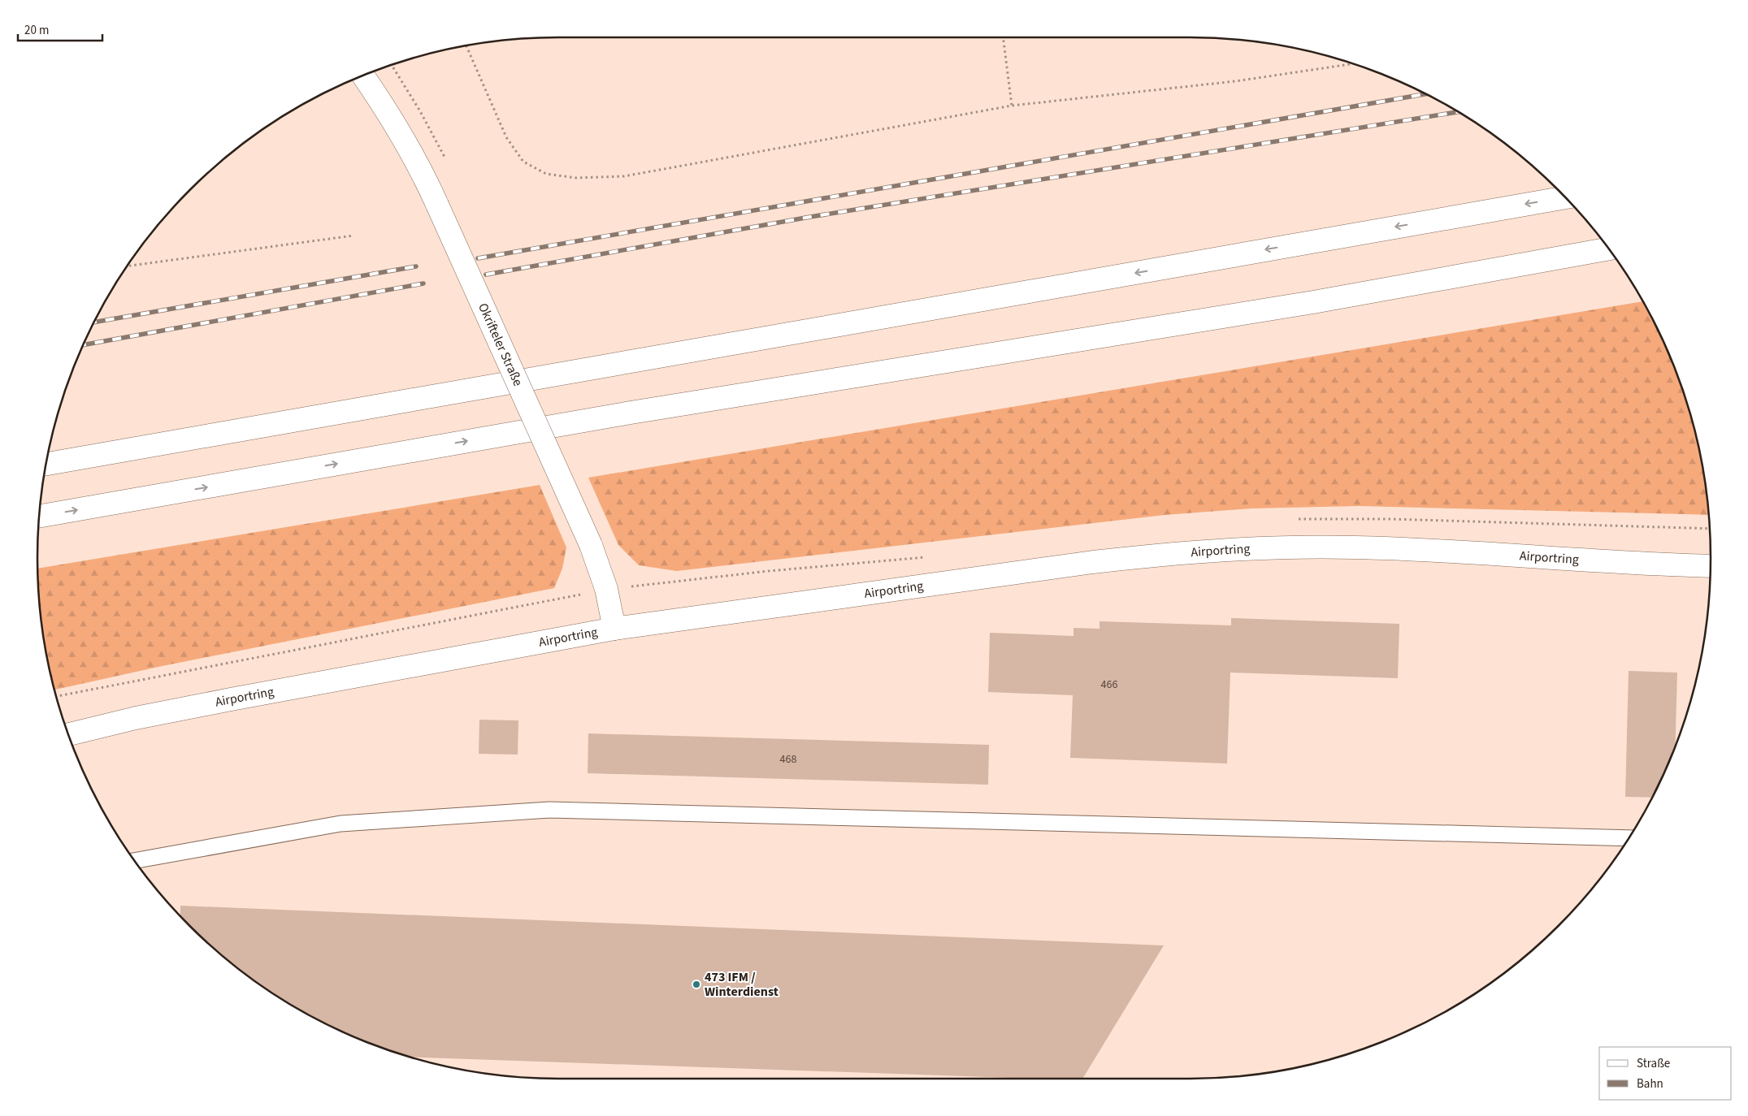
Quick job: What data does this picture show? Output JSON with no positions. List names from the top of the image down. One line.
{"streets":{"main road":["Okrifteler Straße","Airportring"]},"crossings":[["Okrifteler Straße","Airportring"]],"places":["473 IFM / Winterdienst"],"house_numbers":["466","468"],"legend":["Straße","Bahn"],"scale_bar":"20 m"}
